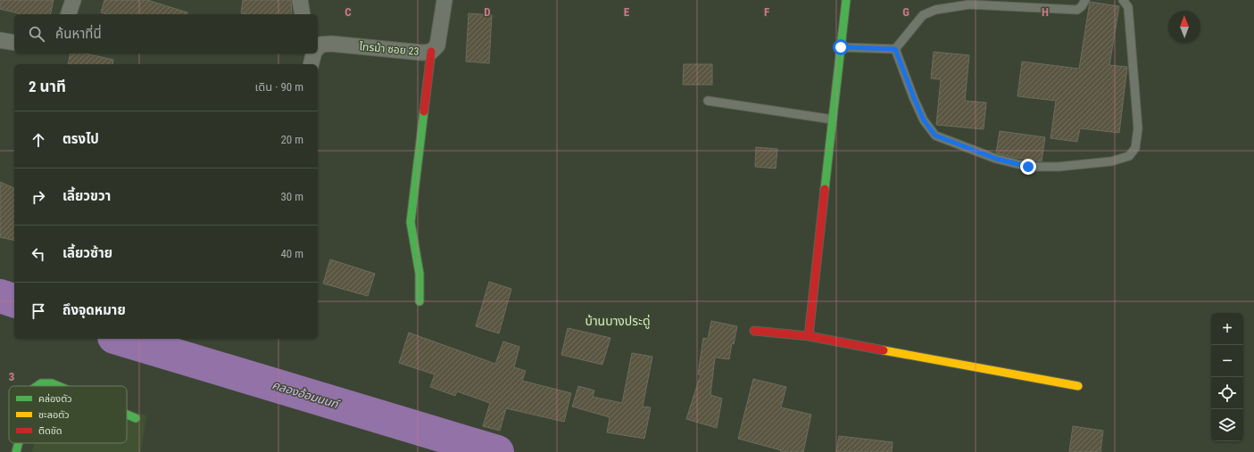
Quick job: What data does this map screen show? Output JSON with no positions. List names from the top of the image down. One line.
{"streets":{"street":["ไทรม้า ซอย 23"]},"districts":["บ้านบางประดู่"],"water":["คลองอ้อมนนท์"],"legend":["คล่องตัว","ชะลอตัว","ติดขัด"],"north":"top","page":{"search":"ค้นหาที่นี่","heading":["2 นาที","เดิน · 90 m"],"list":[["ตรงไป","20 m"],["เลี้ยวขวา","30 m"],["เลี้ยวซ้าย","40 m"],"ถึงจุดหมาย"],"map_buttons":["+","−"]},"grid":{"columns":["C","D","E","F","G","H"],"rows":["3"]}}
